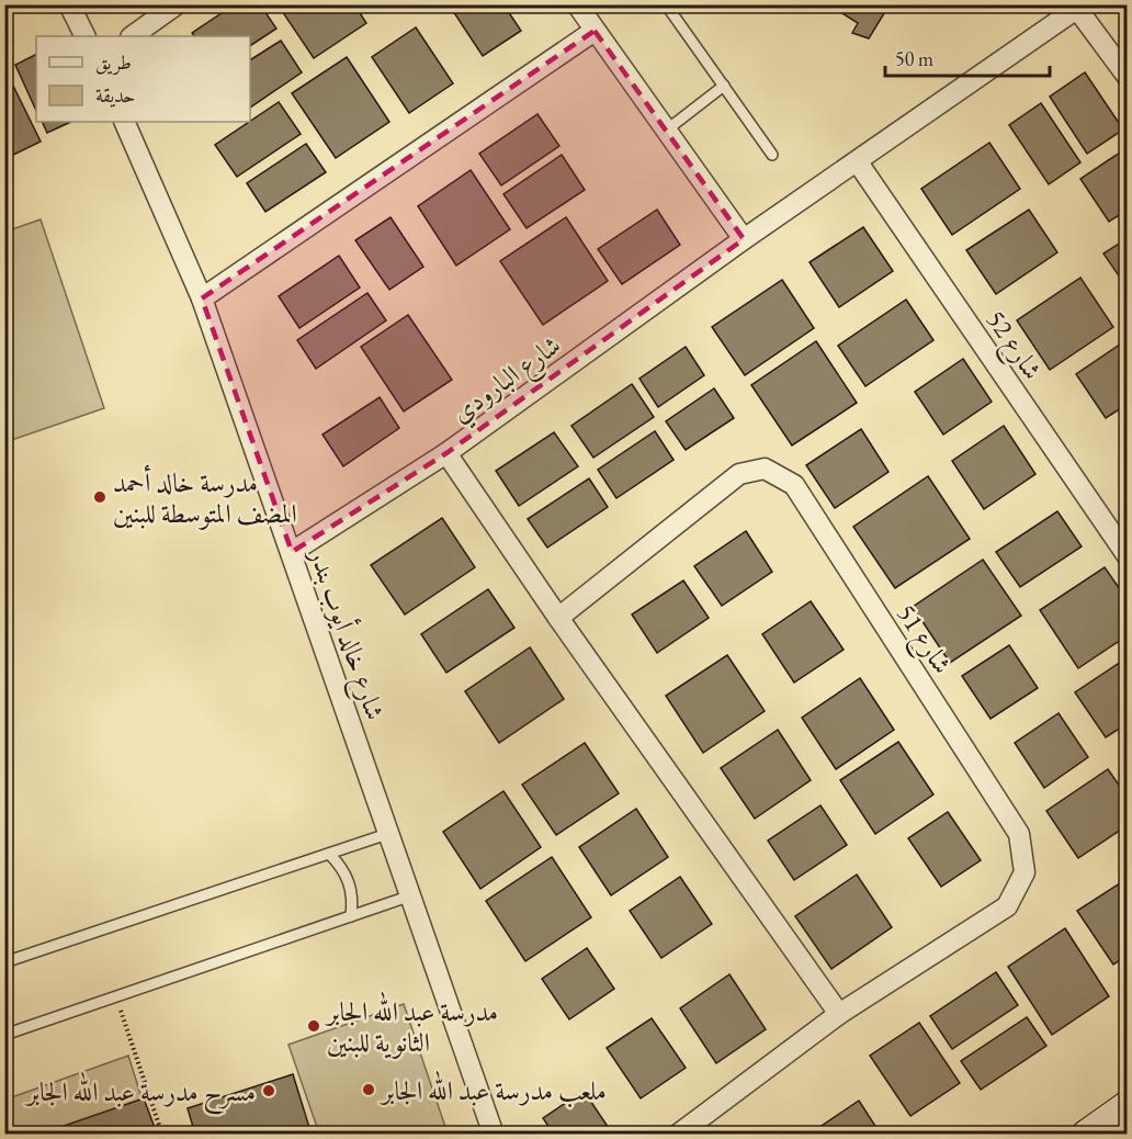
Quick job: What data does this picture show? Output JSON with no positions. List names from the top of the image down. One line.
{"streets":{"street":["شارع 52","شارع البارودي","شارع خالد أيوب بندر","شارع 51"]},"crossings":[["شارع 52","شارع البارودي"],["شارع البارودي","شارع خالد أيوب بندر"]],"places":["مدرسة خالد أحمد المضف المتوسطة للبنين","مدرسة عبد الله الجابر الثانوية للبنين","ملعب مدرسة عبد الله الجابر","مسرح مدرسة عبد الله الجابر"],"legend":["طريق","حديقة"],"scale_bar":"50 m"}
